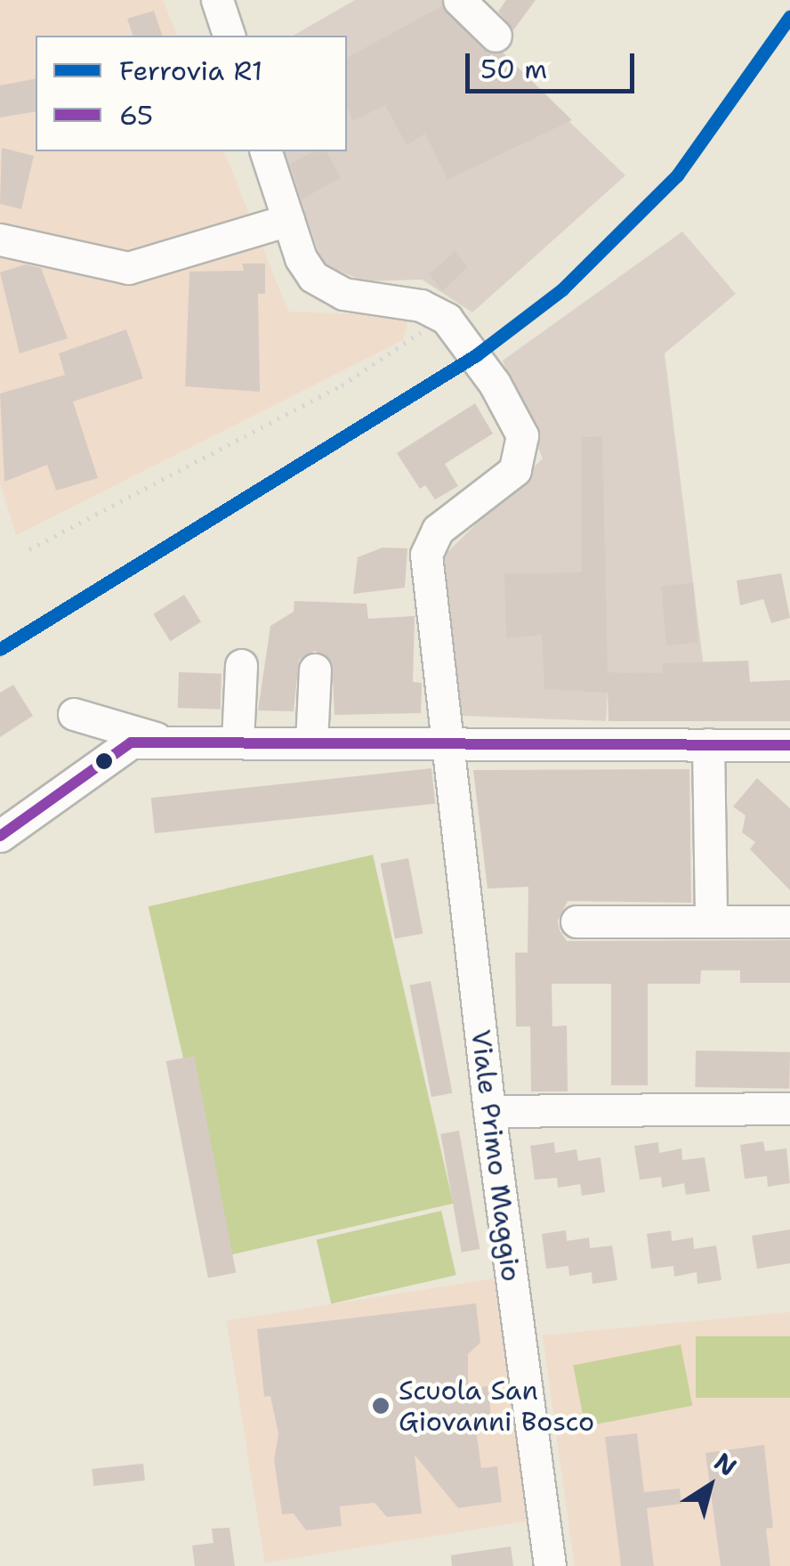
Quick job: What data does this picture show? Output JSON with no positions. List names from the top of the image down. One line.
{"streets":{"street":["Viale Primo Maggio"]},"places":["Scuola San Giovanni Bosco"],"lines":["rail line R1","transit line 65"],"legend":["Ferrovia R1","65"],"scale_bar":"50 m","north":"top right"}
